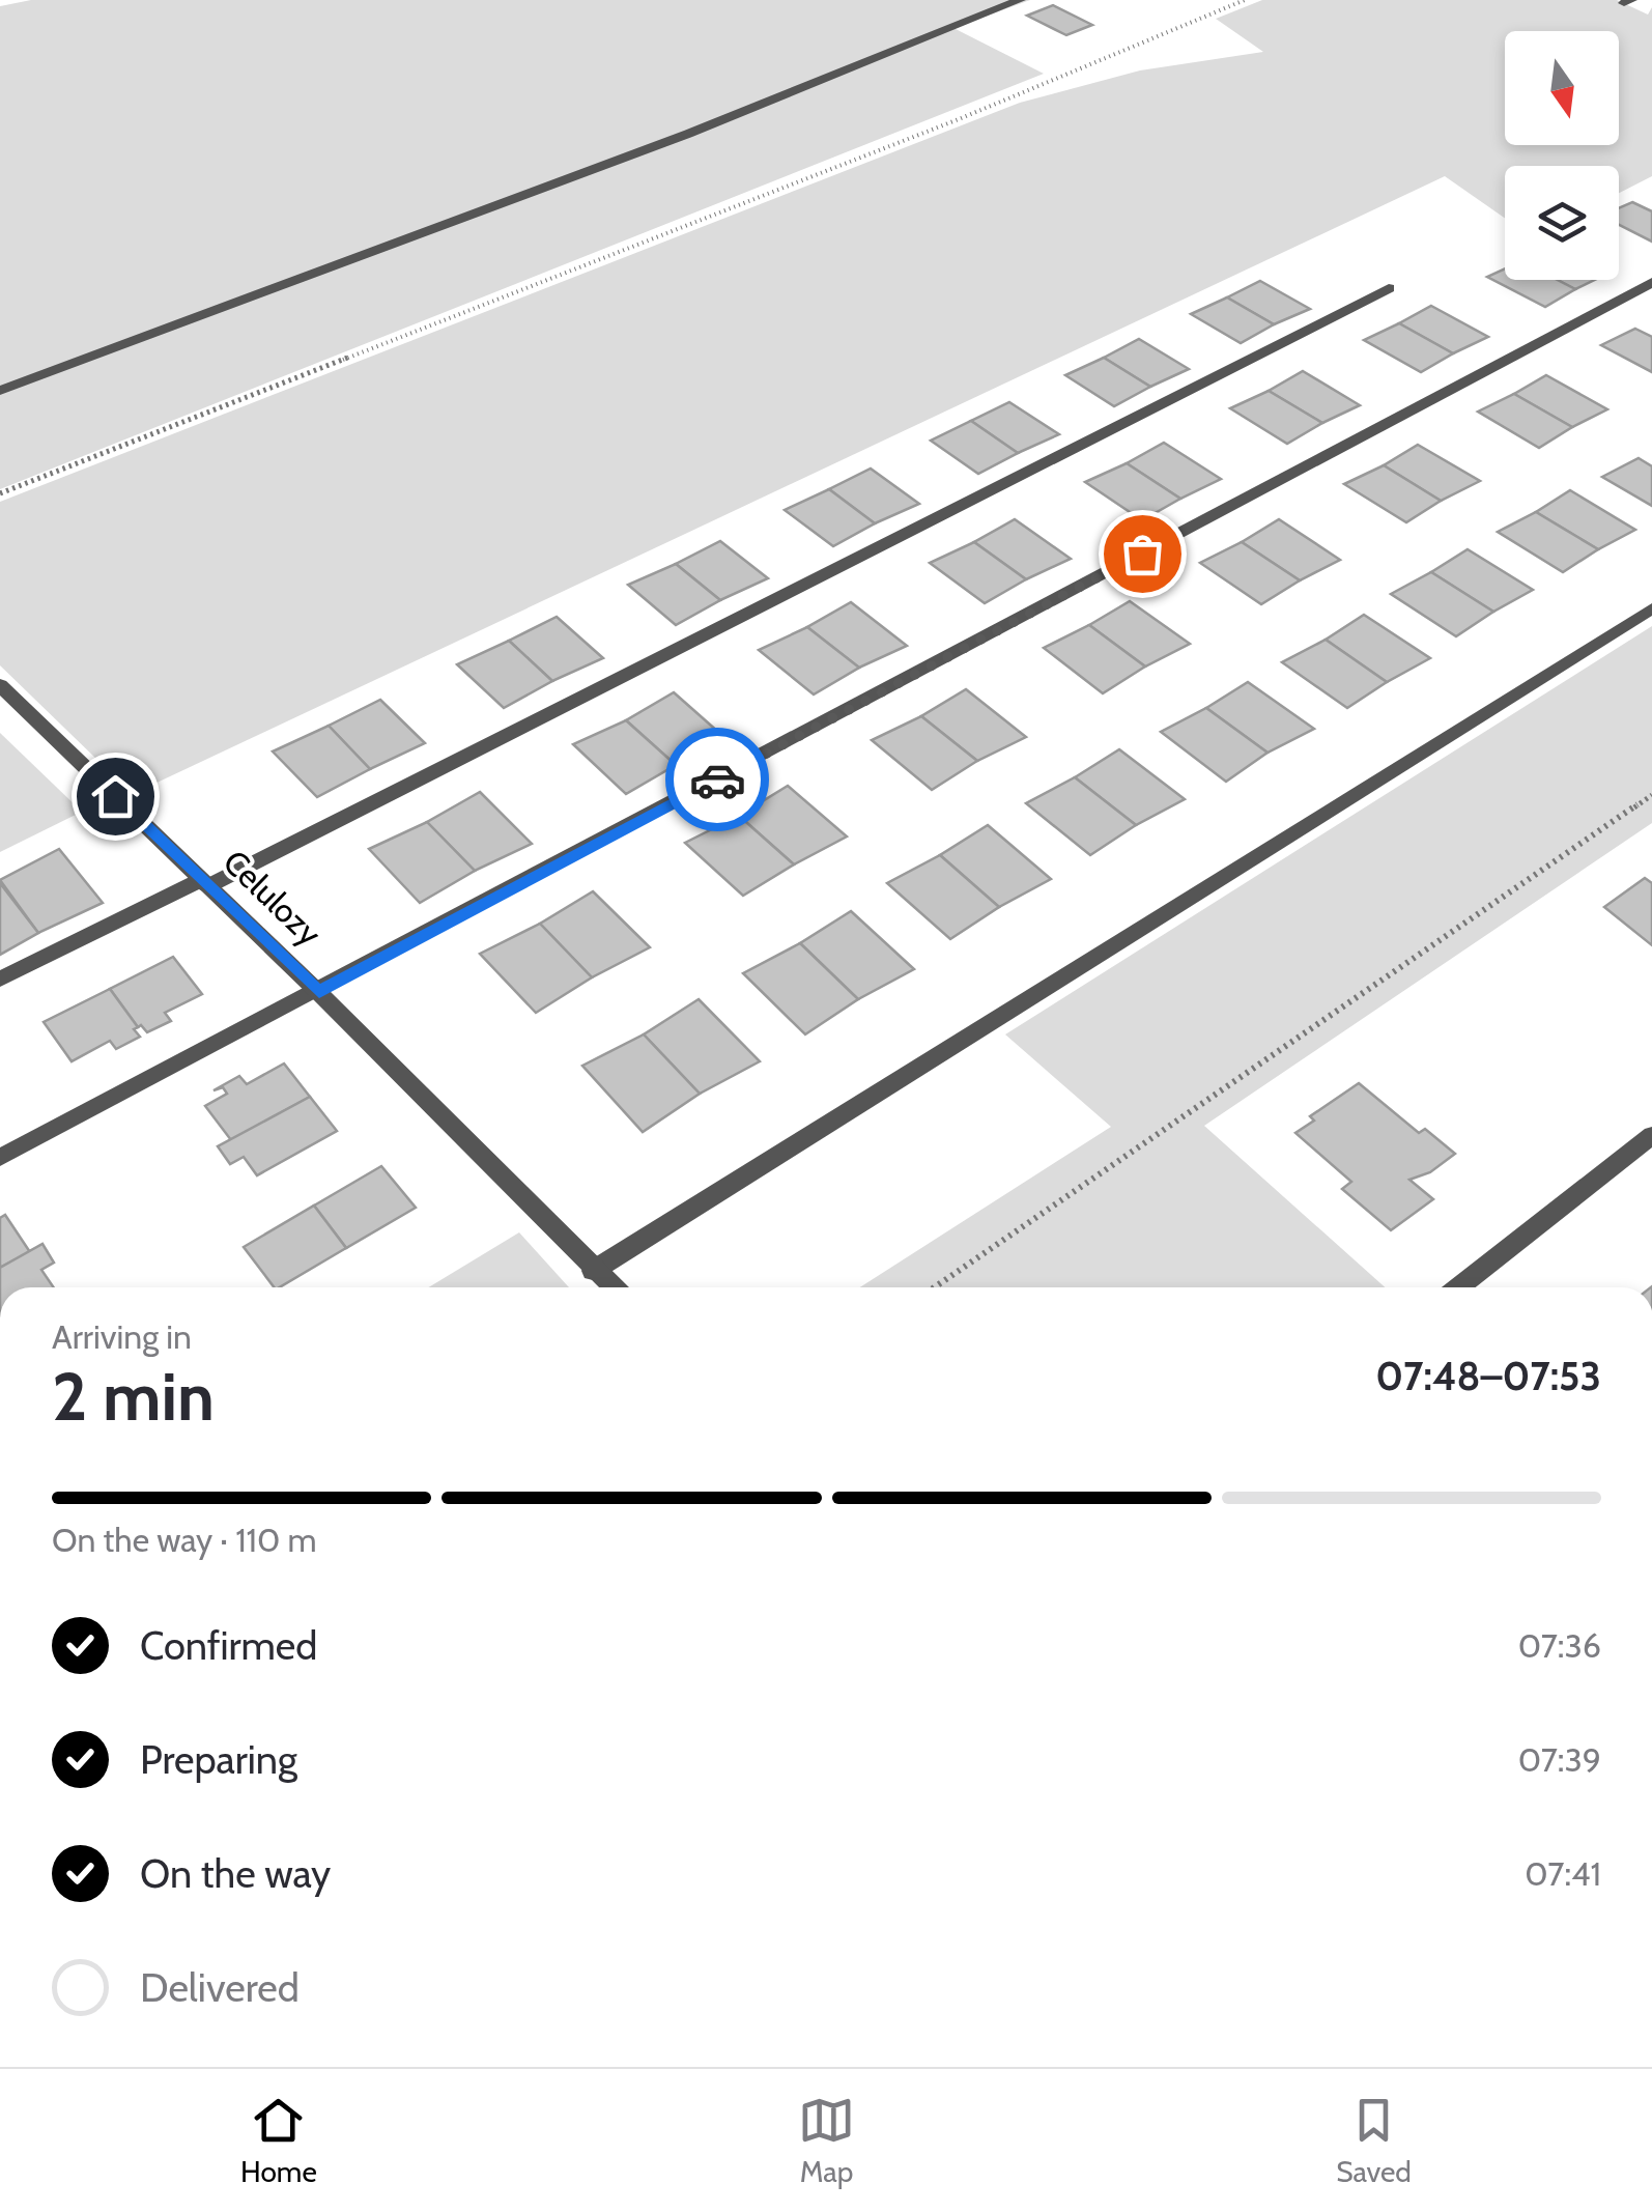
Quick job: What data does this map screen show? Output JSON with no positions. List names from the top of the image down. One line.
{"streets":{"street":["Celulozy"]},"north":"bottom","page":{"heading":["2 min","Arriving in","07:48–07:53"],"bar":"On the way · 110 m","list":[["Confirmed","07:36"],["Preparing","07:39"],["On the way","07:41"],"Delivered"],"tabs":["Home","Map","Saved"]}}
